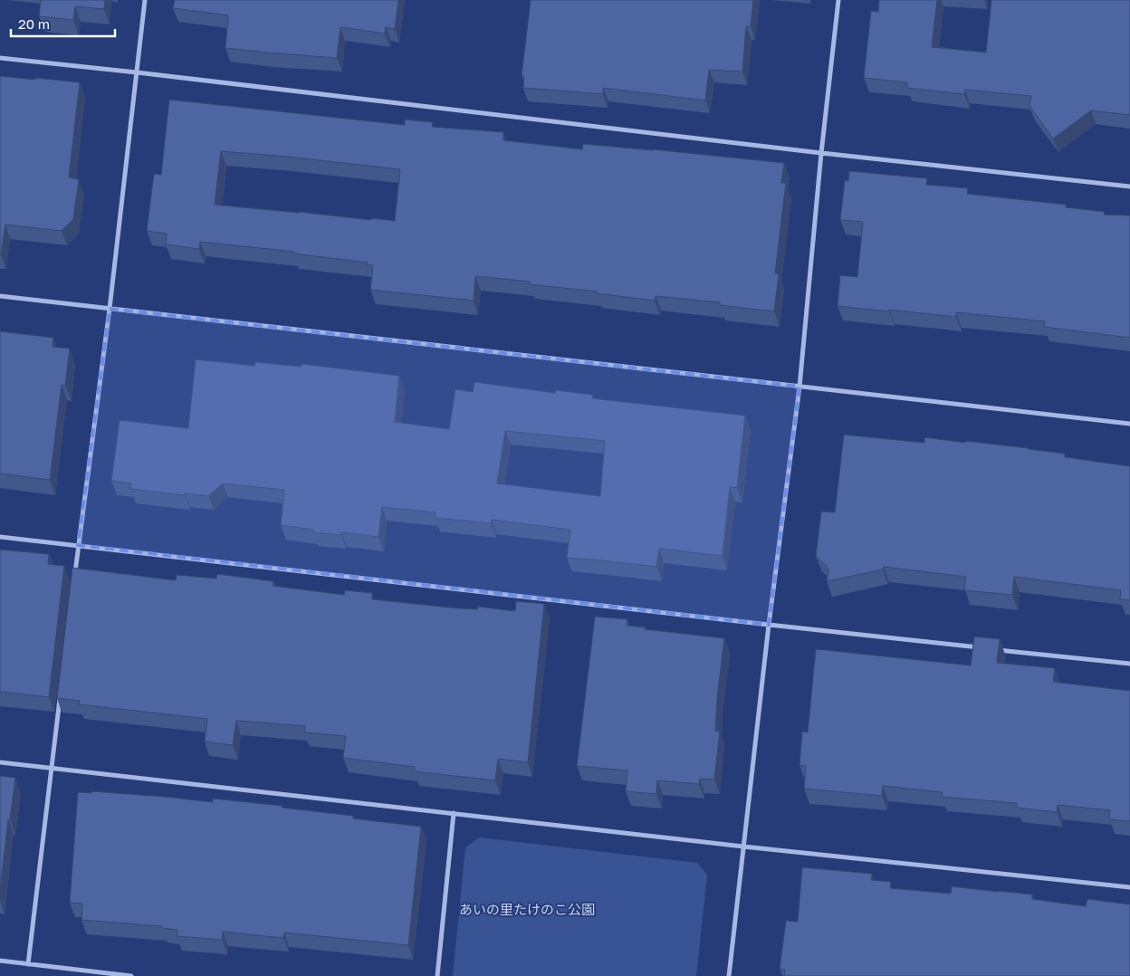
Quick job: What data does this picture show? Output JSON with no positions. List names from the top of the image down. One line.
{"parks":["あいの里たけのこ公園"],"scale_bar":"20 m"}
